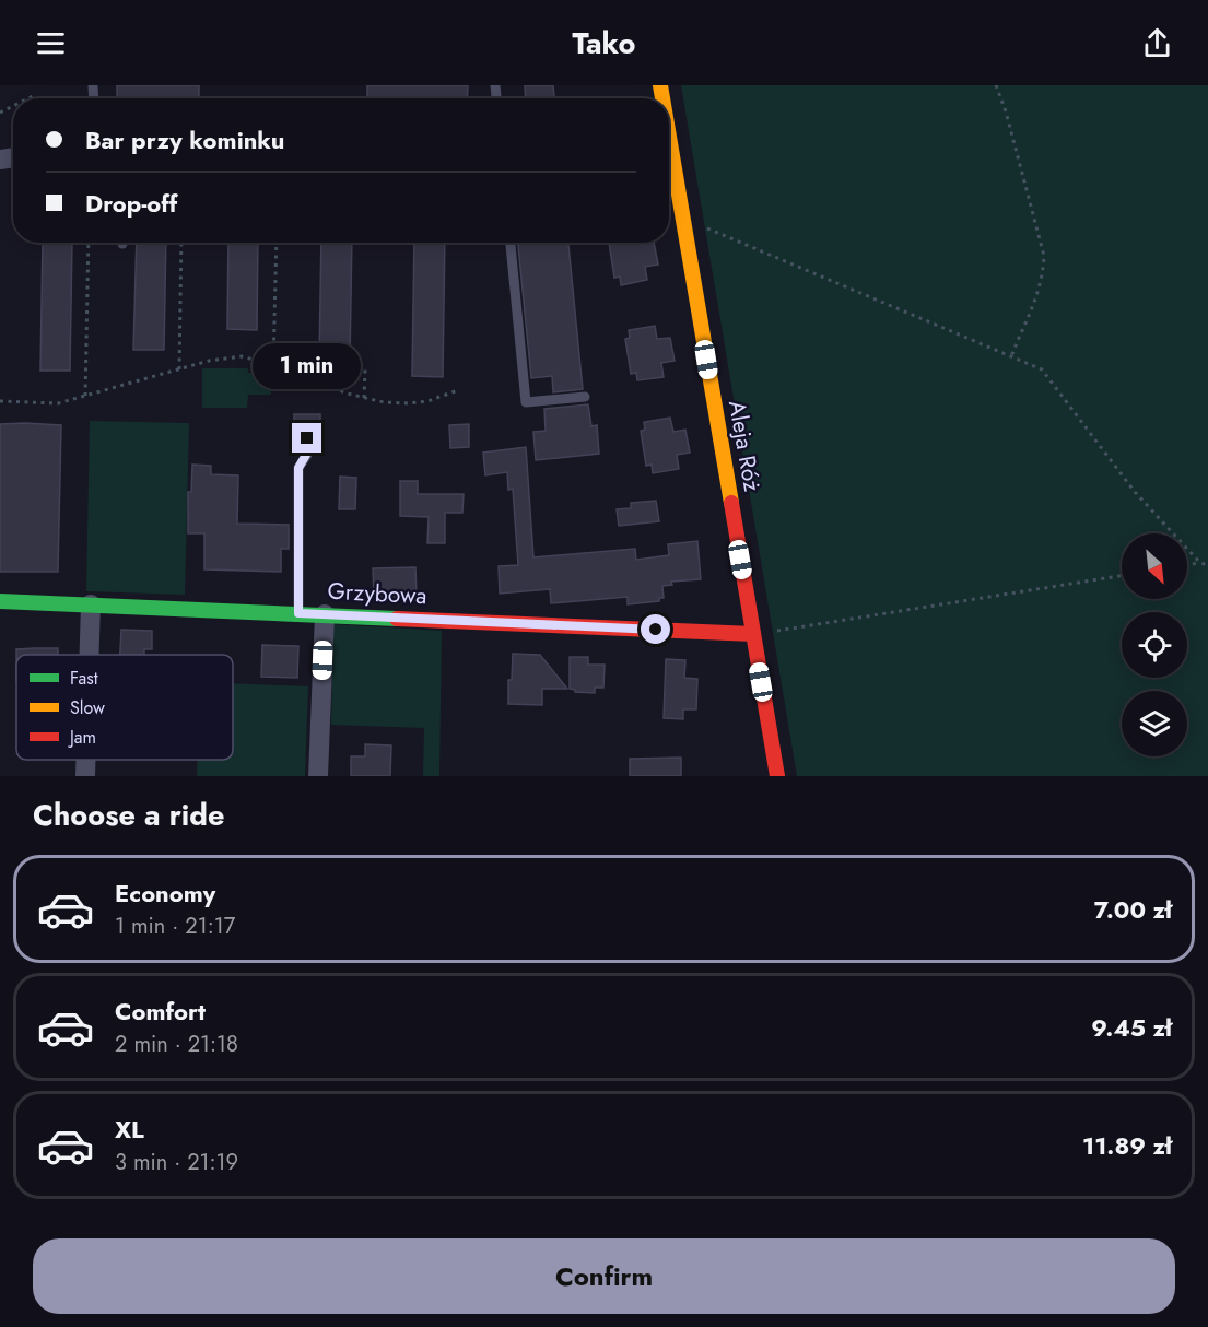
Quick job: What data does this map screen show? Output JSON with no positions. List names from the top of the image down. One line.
{"streets":{"street":["Aleja Róż","Grzybowa"]},"crossings":[["Aleja Róż","Grzybowa"]],"legend":["Fast","Slow","Jam"],"north":"bottom right","page":{"header":"Tako","banner":["Bar przy kominku","Drop-off"],"bubble":"1 min","heading":"Choose a ride","list":[{"name":"Economy","note":"1 min · 21:17","value":"7.00 zł"},{"name":"Comfort","note":"2 min · 21:18","value":"9.45 zł"},{"name":"XL","note":"3 min · 21:19","value":"11.89 zł"}],"buttons":"Confirm"}}
